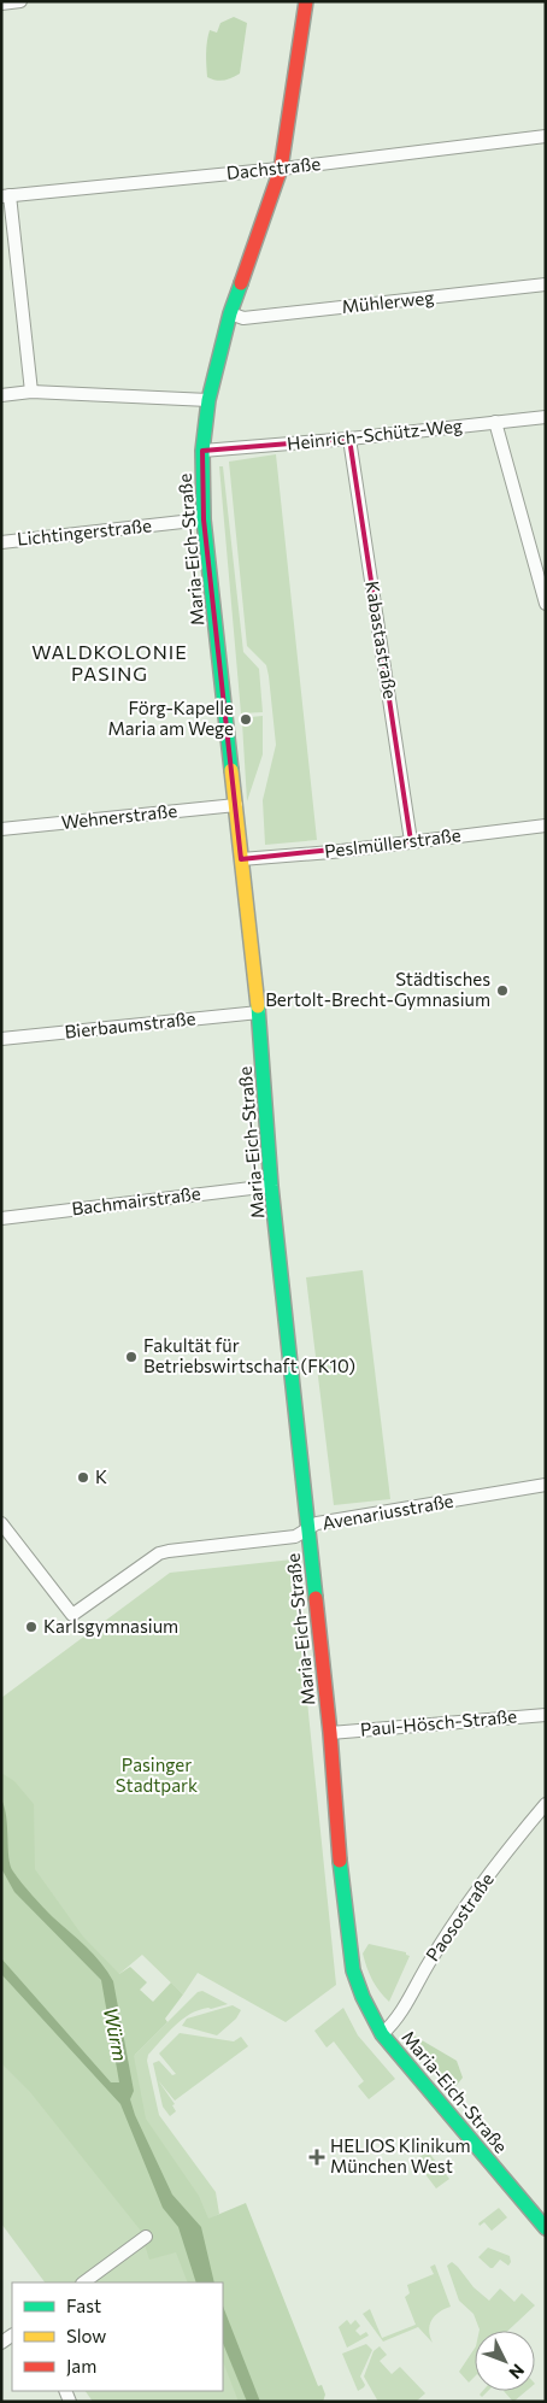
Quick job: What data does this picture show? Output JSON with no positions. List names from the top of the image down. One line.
{"streets":{"street":["Dachstraße","Mühlerweg","Heinrich-Schütz-Weg","Lichtingerstraße","Maria-Eich-Straße","Kabastastraße","Wehnerstraße","Peslmüllerstraße","Bierbaumstraße","Bachmairstraße","Avenariusstraße","Paul-Hösch-Straße","Paosostraße"]},"crossings":[["Dachstraße","Maria-Eich-Straße"],["Mühlerweg","Maria-Eich-Straße"],["Heinrich-Schütz-Weg","Maria-Eich-Straße"],["Heinrich-Schütz-Weg","Kabastastraße"],["Lichtingerstraße","Maria-Eich-Straße"],["Maria-Eich-Straße","Wehnerstraße"],["Maria-Eich-Straße","Peslmüllerstraße"],["Maria-Eich-Straße","Bierbaumstraße"],["Maria-Eich-Straße","Bachmairstraße"],["Maria-Eich-Straße","Avenariusstraße"],["Maria-Eich-Straße","Paul-Hösch-Straße"],["Maria-Eich-Straße","Paosostraße"],["Kabastastraße","Peslmüllerstraße"]],"districts":["WALDKOLONIE PASING"],"water":["Würm"],"parks":["Pasinger Stadtpark"],"places":{"other":["Förg-Kapelle Maria am Wege","Städtisches Bertolt-Brecht-Gymnasium","Fakultät für Betriebswirtschaft (FK10)","K","Karlsgymnasium"],"health":["HELIOS Klinikum München West"]},"legend":["Fast","Slow","Jam"],"north":"bottom right"}
